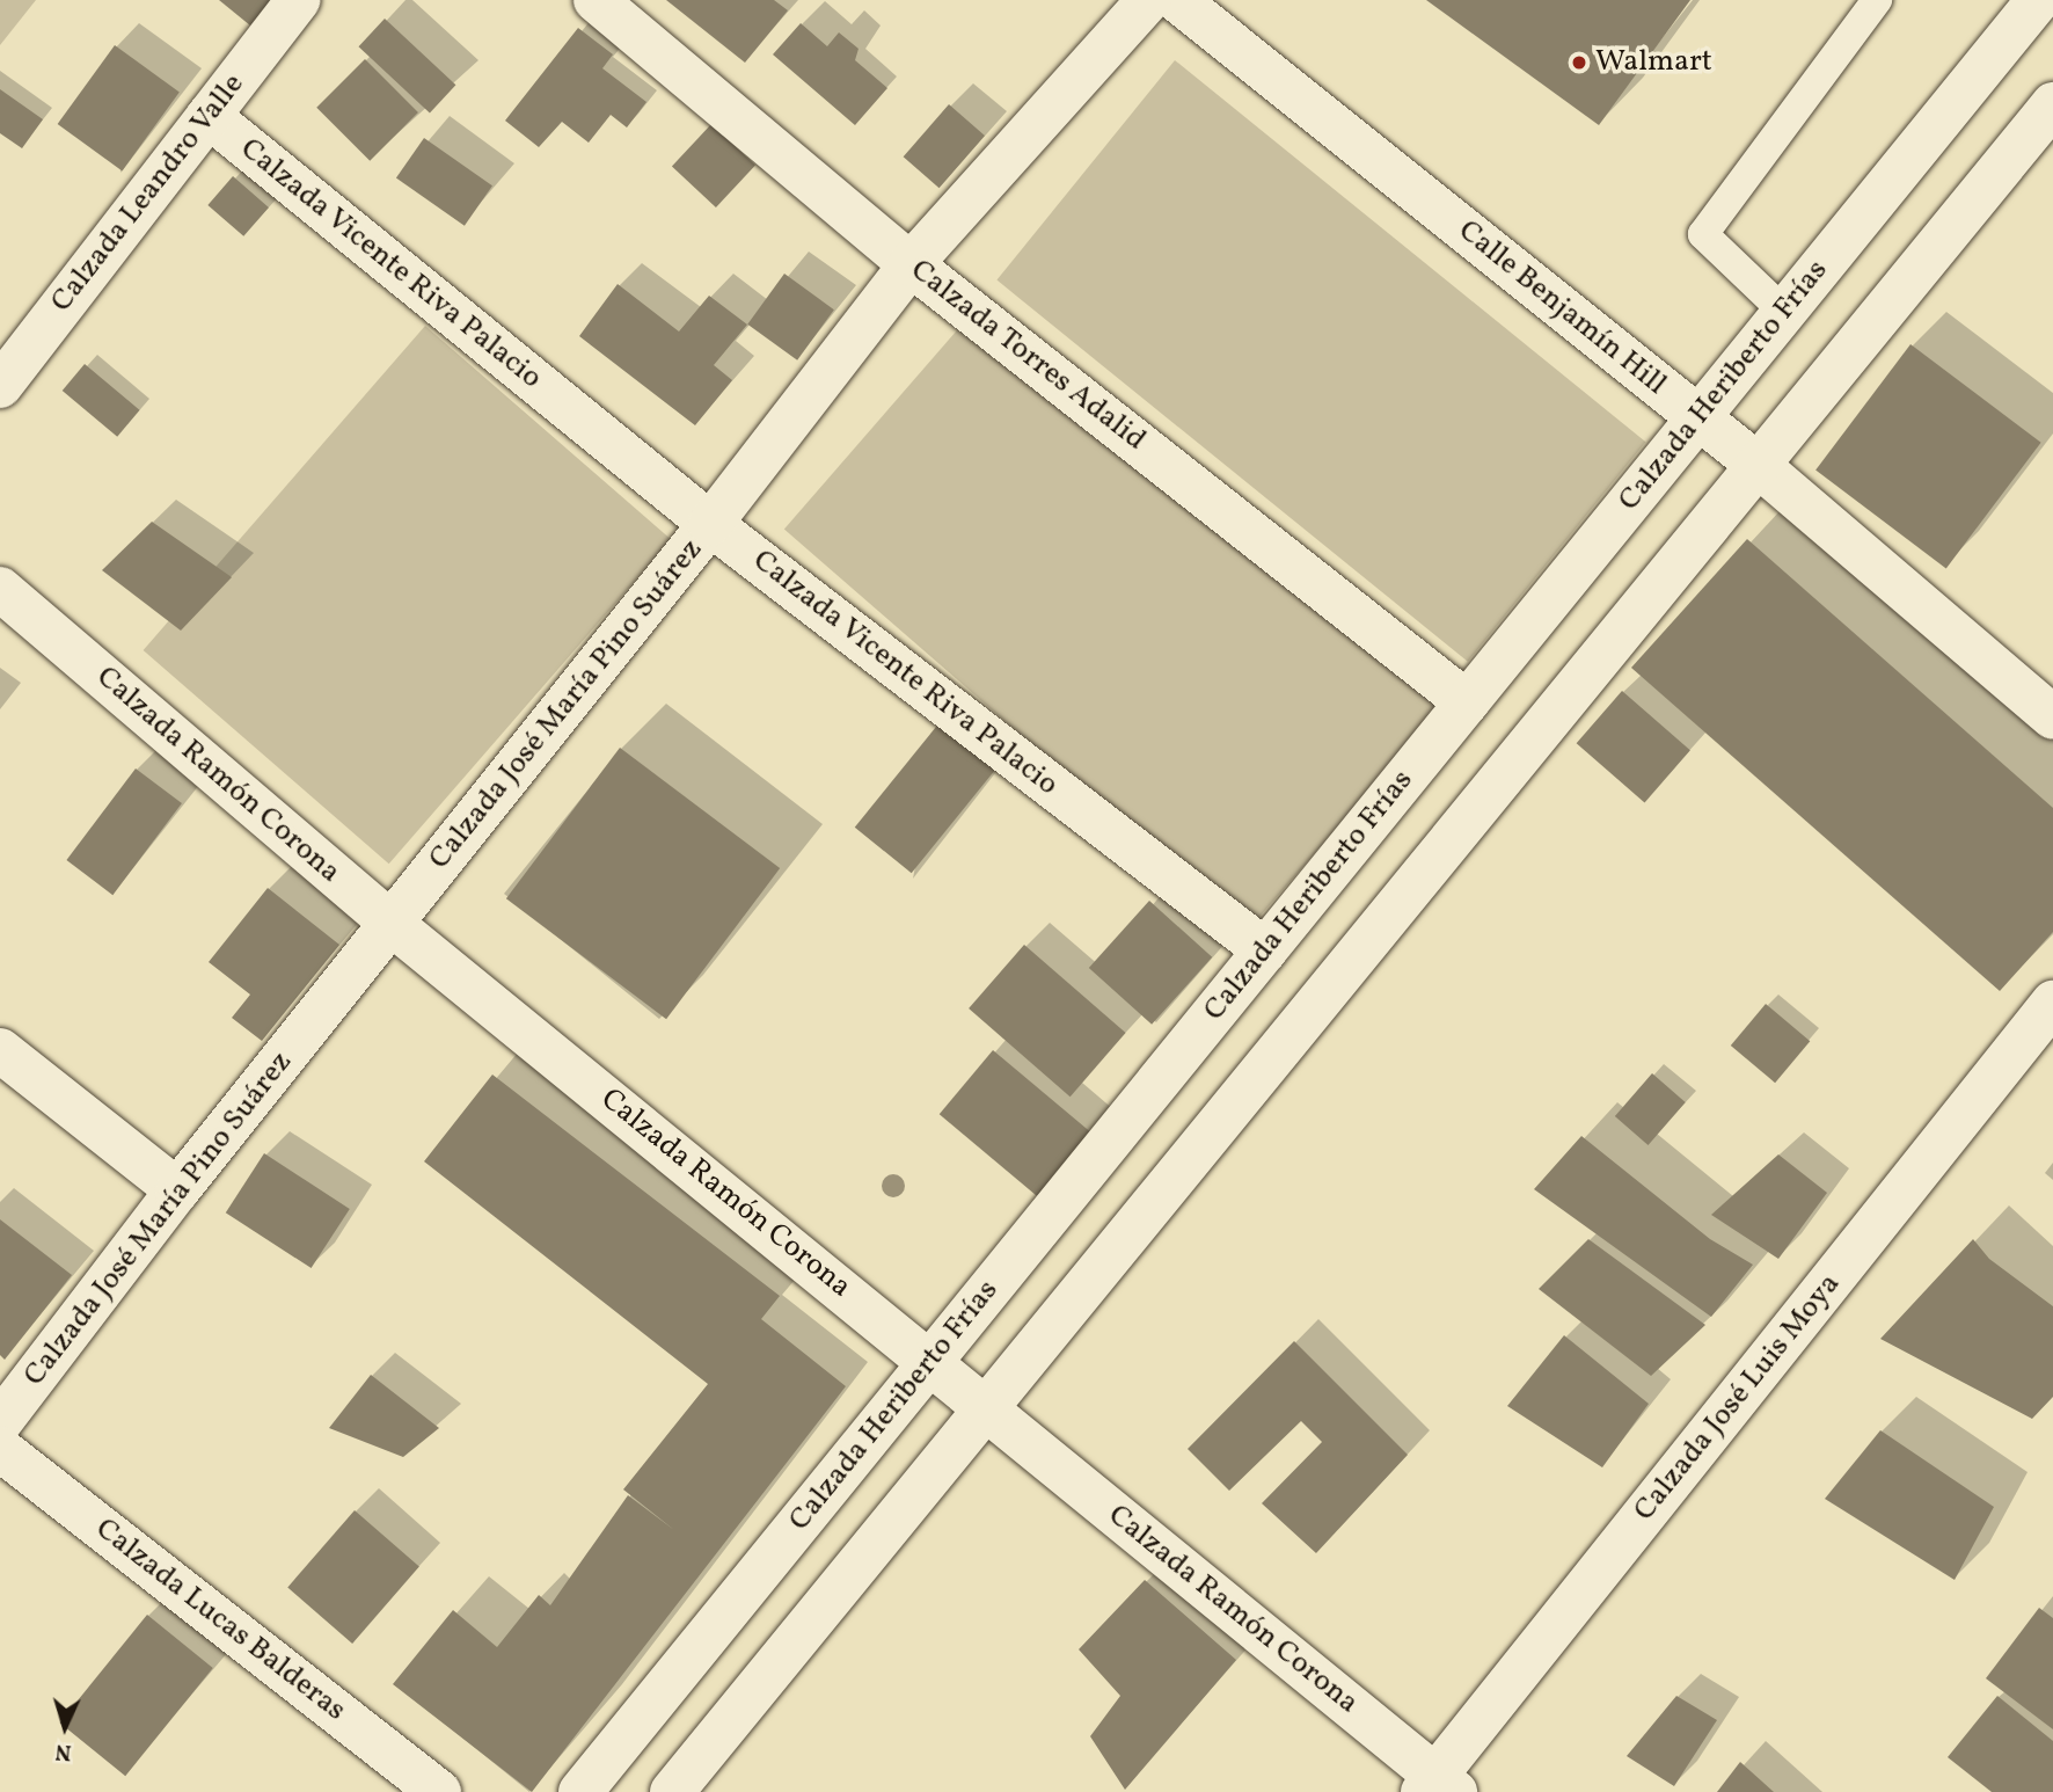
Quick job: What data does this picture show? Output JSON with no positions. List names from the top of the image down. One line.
{"streets":{"street":["Calzada Leandro Valle","Calzada Vicente Riva Palacio","Calle Benjamín Hill","Calzada Torres Adalid","Calzada Heriberto Frías","Calzada José María Pino Suárez","Calzada Ramón Corona","Calzada José Luis Moya","Calzada Lucas Balderas"]},"crossings":[["Calzada Leandro Valle","Calzada Vicente Riva Palacio"],["Calzada Vicente Riva Palacio","Calzada Heriberto Frías"],["Calzada Vicente Riva Palacio","Calzada José María Pino Suárez"],["Calle Benjamín Hill","Calzada Heriberto Frías"],["Calzada Torres Adalid","Calzada Heriberto Frías"],["Calzada Torres Adalid","Calzada José María Pino Suárez"],["Calzada Heriberto Frías","Calzada Ramón Corona"],["Calzada José María Pino Suárez","Calzada Ramón Corona"],["Calzada Ramón Corona","Calzada José Luis Moya"]],"places":["Walmart"],"north":"bottom"}
